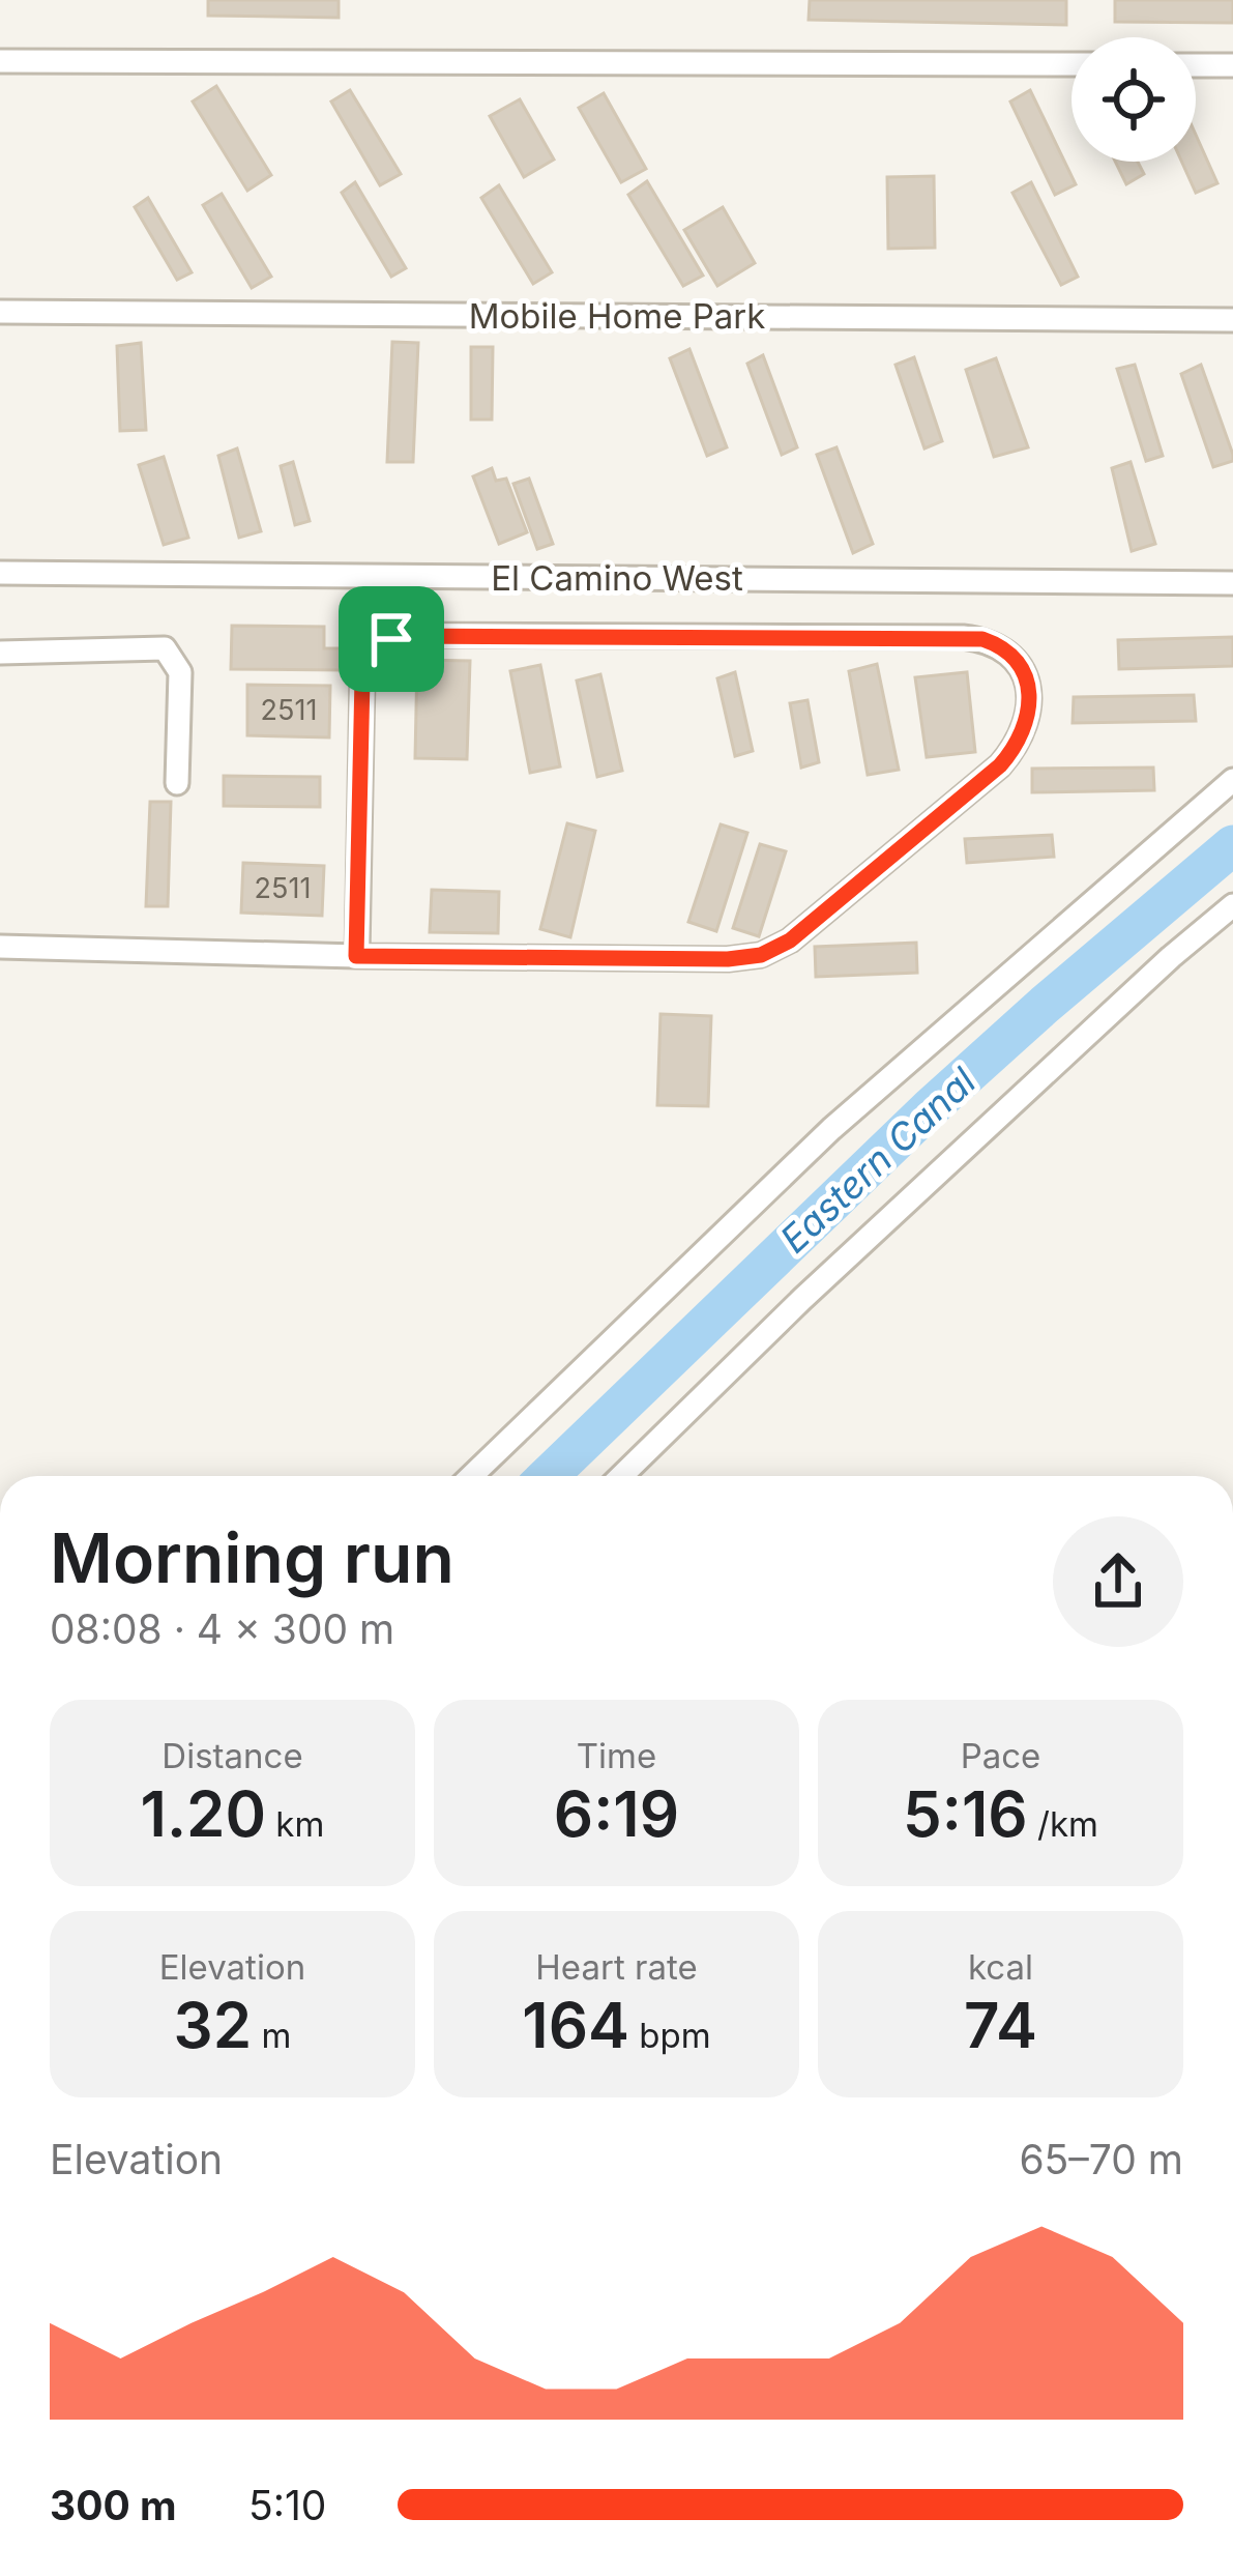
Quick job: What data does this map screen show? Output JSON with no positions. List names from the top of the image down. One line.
{"streets":{"lane":["Mobile Home Park","El Camino West"]},"water":["Eastern Canal"],"house_numbers":["2511","2511"],"page":{"heading":["Morning run","08:08 · 4 × 300 m"],"stats":[["Distance","1.20 km"],["Time","6:19"],["Pace","5:16 /km"],["Elevation","32 m"],["Heart rate","164 bpm"],["kcal","74"]],"chart":["Elevation","65–70 m"],"list":[{"name":"300 m","note":"5:10"}]}}
